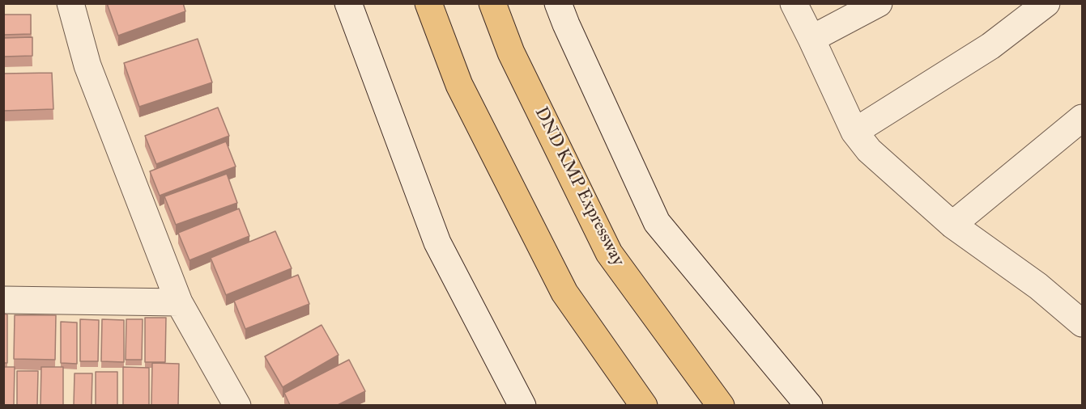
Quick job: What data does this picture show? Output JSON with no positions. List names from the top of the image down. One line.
{"streets":{"highway":["DND KMP Expressway"]}}
